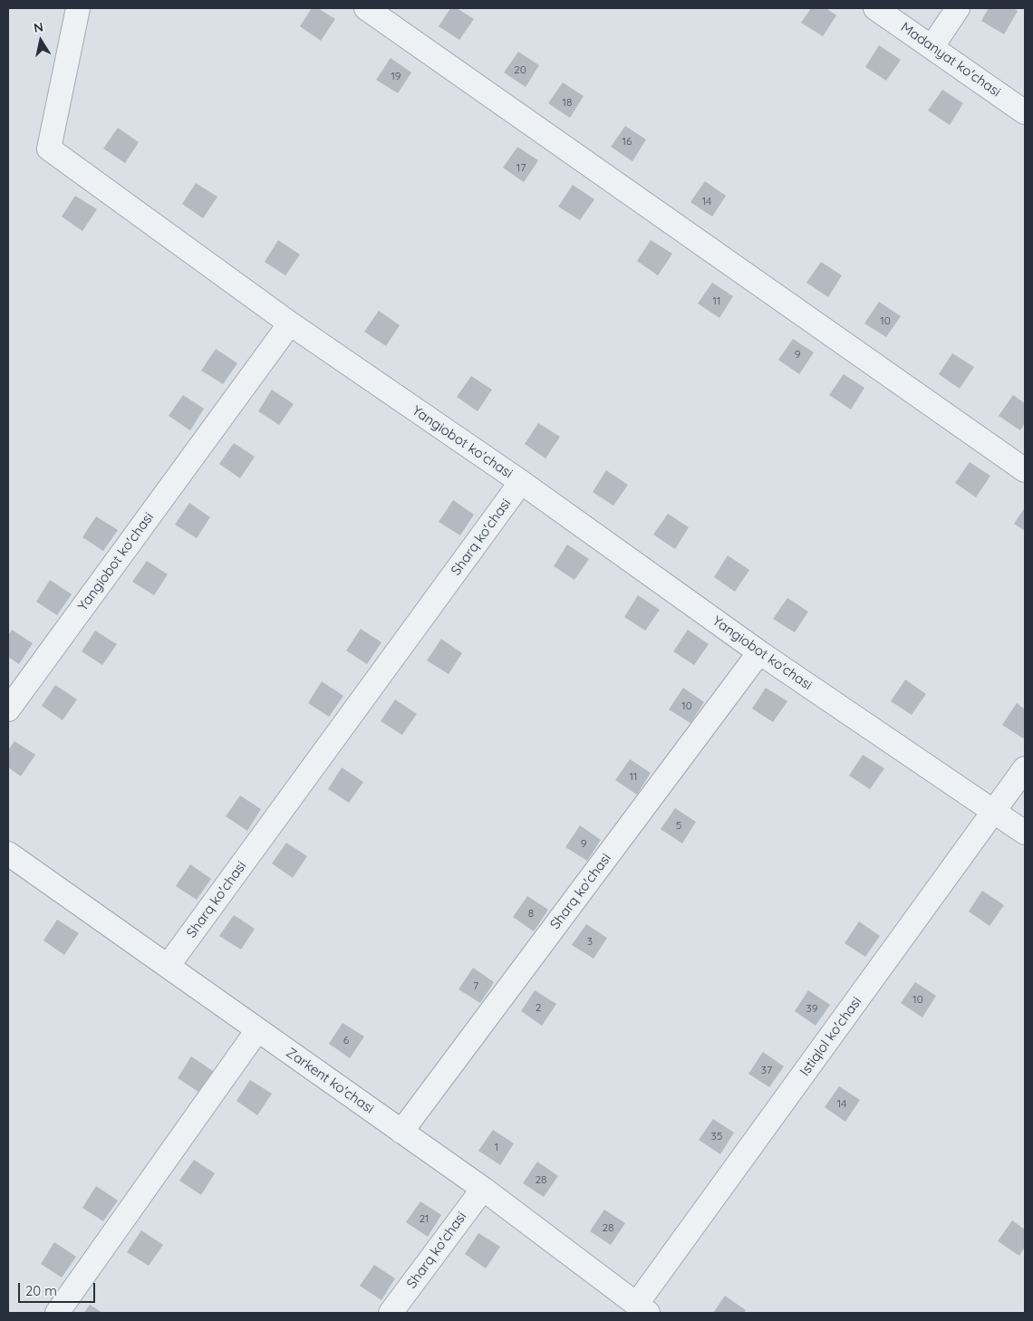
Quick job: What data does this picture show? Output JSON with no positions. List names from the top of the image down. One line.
{"streets":{"street":["Madanyat ko'chasi","Yangiobot ko'chasi","Sharq ko'chasi","Istiqlol ko'chasi","Zarkent ko'chasi"]},"crossings":[["Yangiobot ko'chasi","Sharq ko'chasi"],["Yangiobot ko'chasi","Istiqlol ko'chasi"],["Sharq ko'chasi","Zarkent ko'chasi"],["Istiqlol ko'chasi","Zarkent ko'chasi"]],"house_numbers":["20","19","18","16","17","14","11","10","9","10","11","5","9","8","3","7","10","2","39","6","37","14","35","1","28","21","28"],"scale_bar":"20 m","north":"top"}
